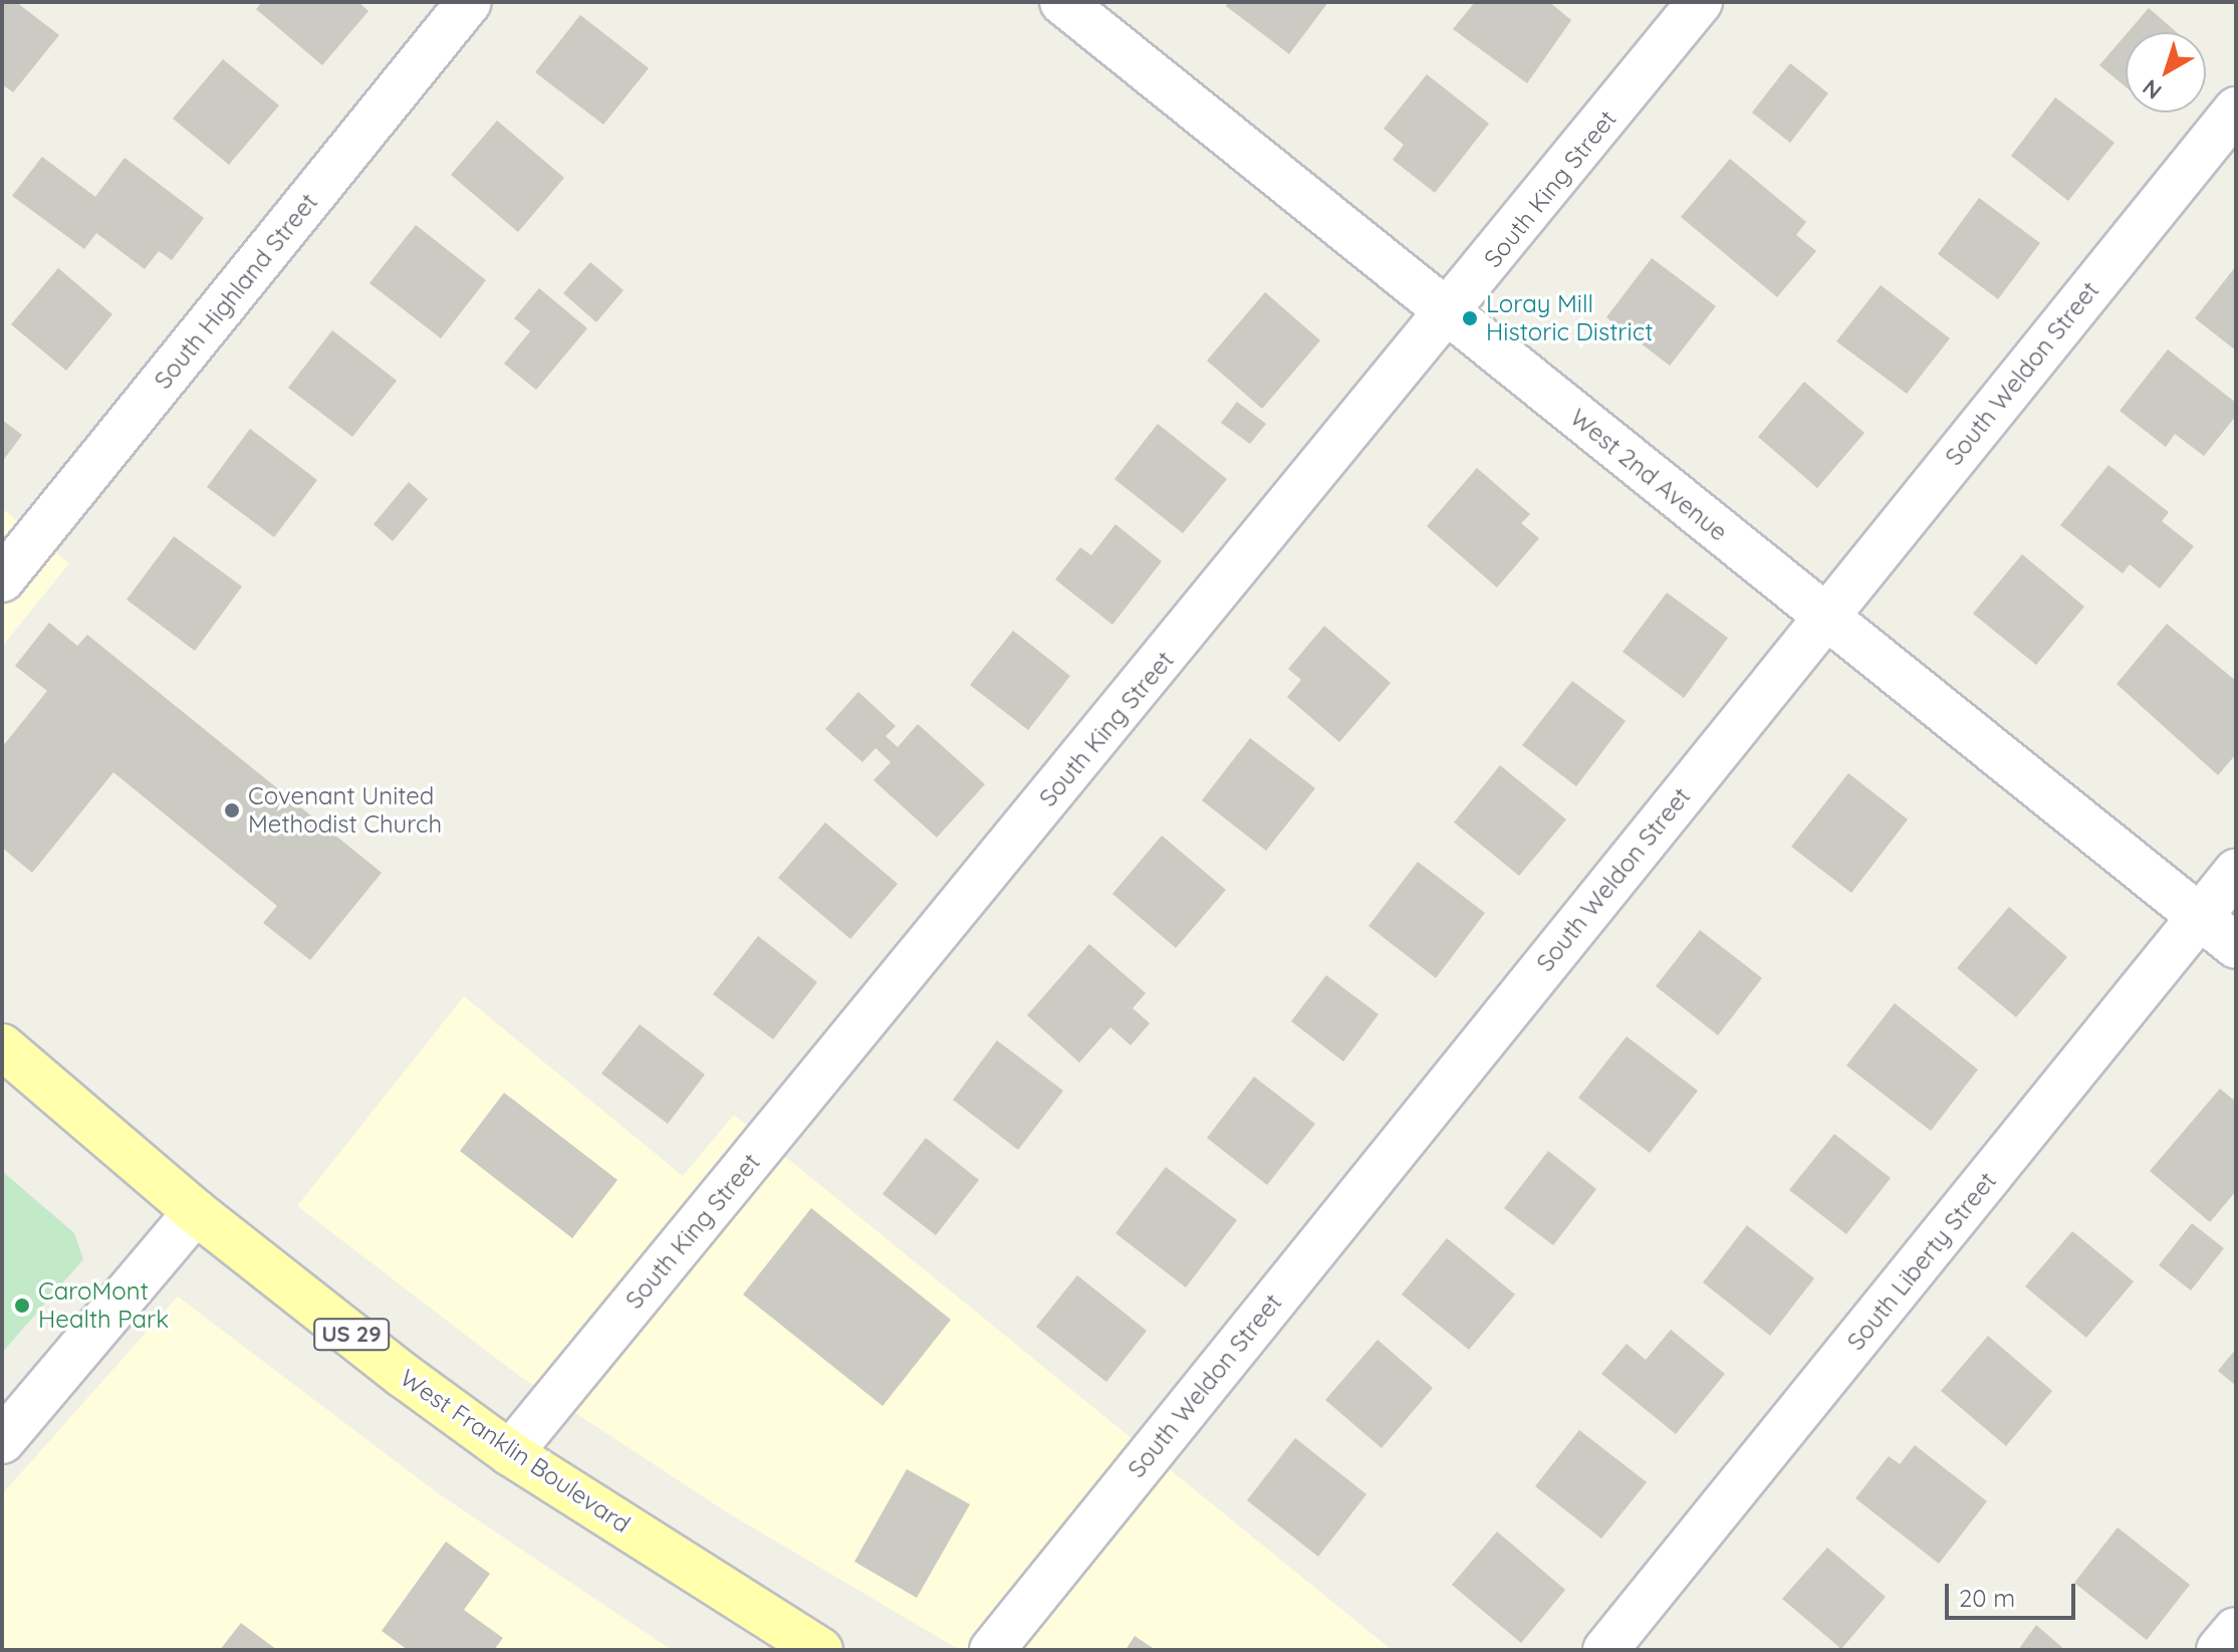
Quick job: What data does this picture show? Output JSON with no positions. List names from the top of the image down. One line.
{"streets":{"main road":["US 29","West Franklin Boulevard"],"street":["South King Street","South Highland Street","South Weldon Street","West 2nd Avenue","South Liberty Street"]},"crossings":[["South King Street","West 2nd Avenue"],["South King Street","West Franklin Boulevard"],["South Weldon Street","West 2nd Avenue"],["West 2nd Avenue","South Liberty Street"]],"places":["Loray Mill Historic District","Covenant United Methodist Church","CaroMont Health Park"],"scale_bar":"20 m","north":"bottom left"}
